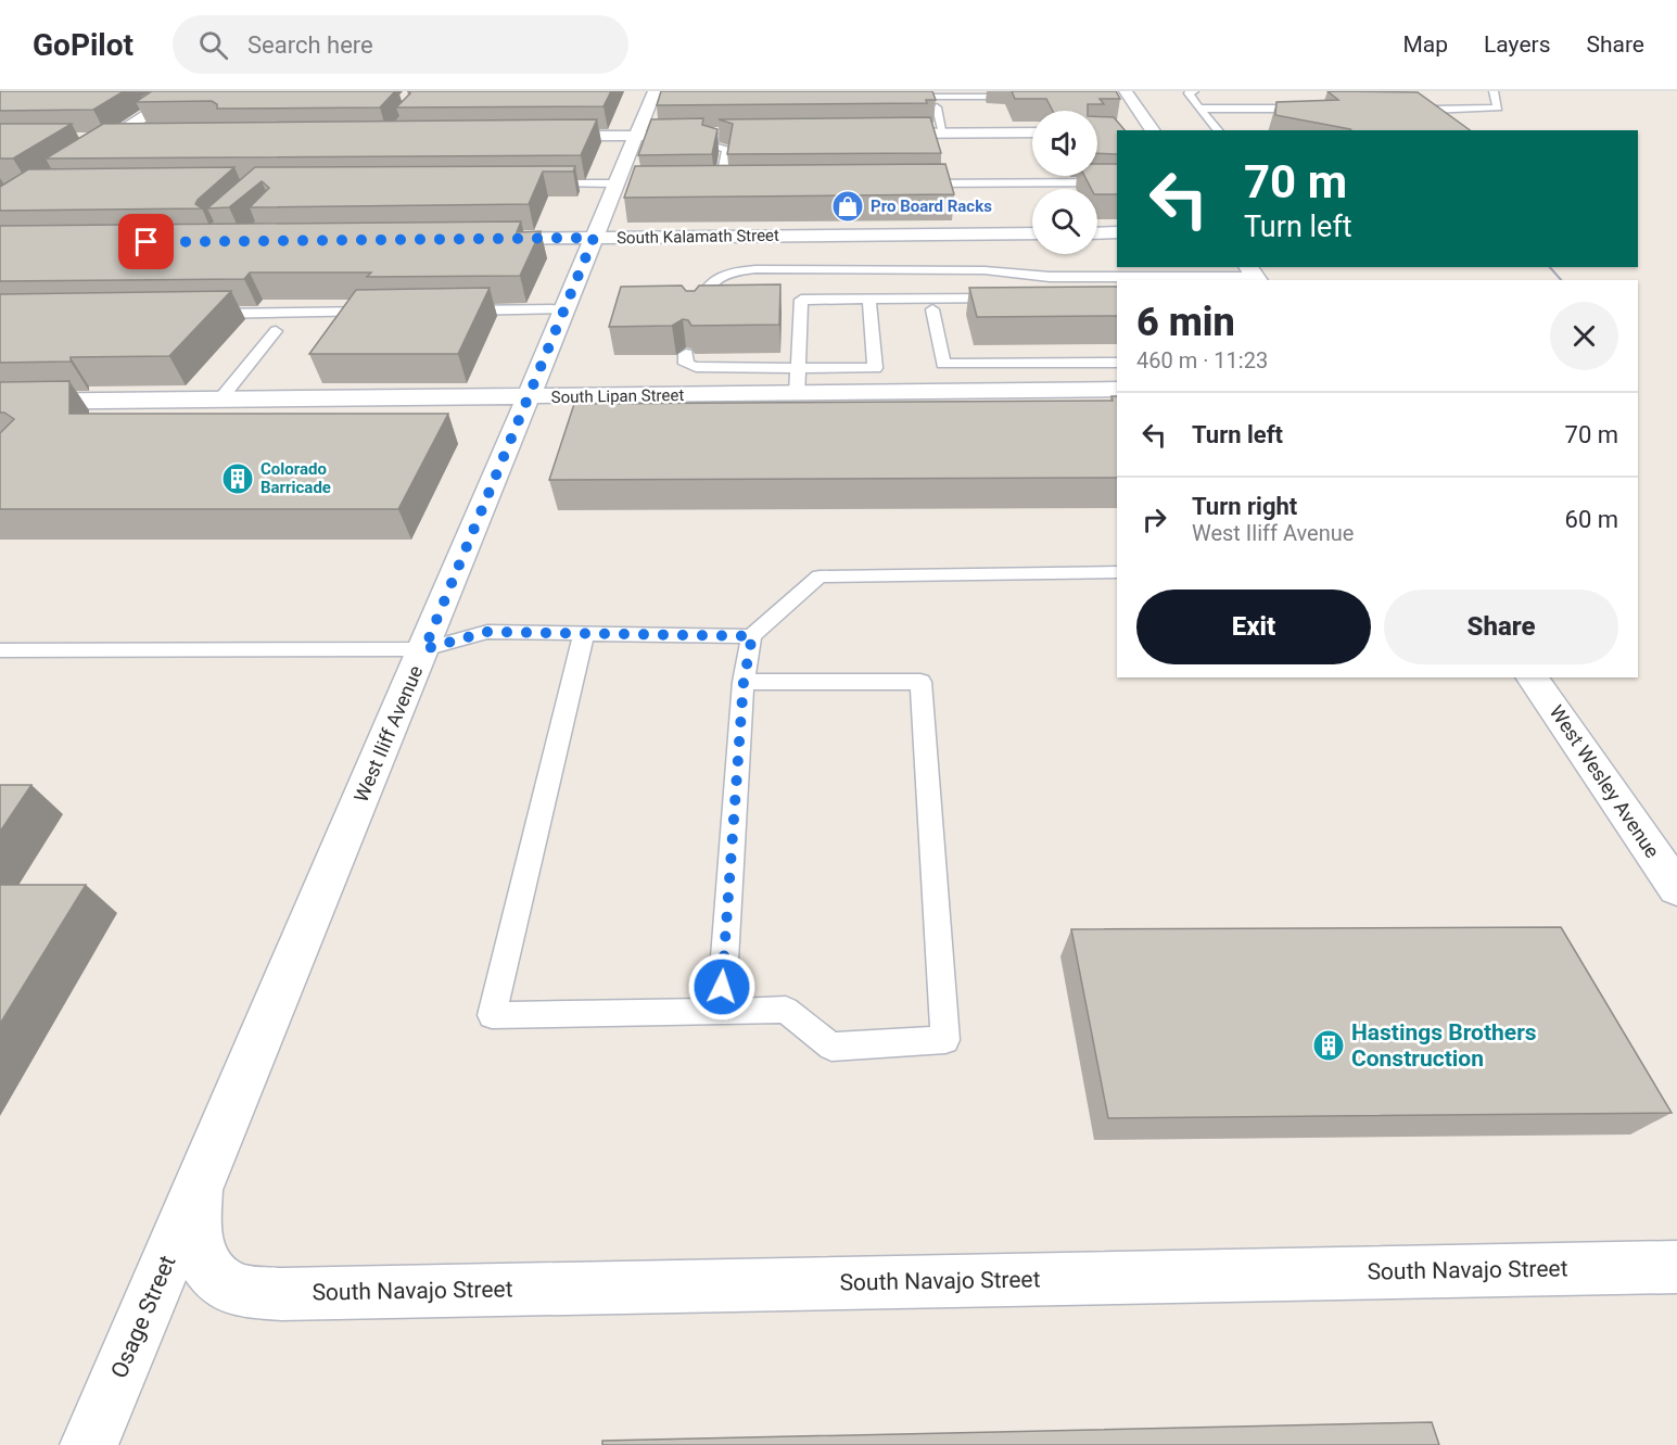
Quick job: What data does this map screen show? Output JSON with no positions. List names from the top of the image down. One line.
{"streets":{"street":["South Kalamath Street","South Lipan Street","West Iliff Avenue","West Wesley Avenue","South Navajo Street","Osage Street"]},"crossings":[["South Kalamath Street","West Iliff Avenue"],["South Lipan Street","West Iliff Avenue"],["West Iliff Avenue","South Navajo Street"],["West Iliff Avenue","Osage Street"]],"places":{"shop":["Pro Board Racks"],"building":["Colorado Barricade","Hastings Brothers Construction"]},"page":{"header":"GoPilot","search":"Search here","nav":["Map","Layers","Share"],"turn":["70 m","Turn left"],"heading":["6 min","460 m · 11:23"],"list":[{"name":"Turn left","value":"70 m"},{"name":"Turn right","note":"West Iliff Avenue","value":"60 m"}],"buttons":["Exit","Share"]}}
